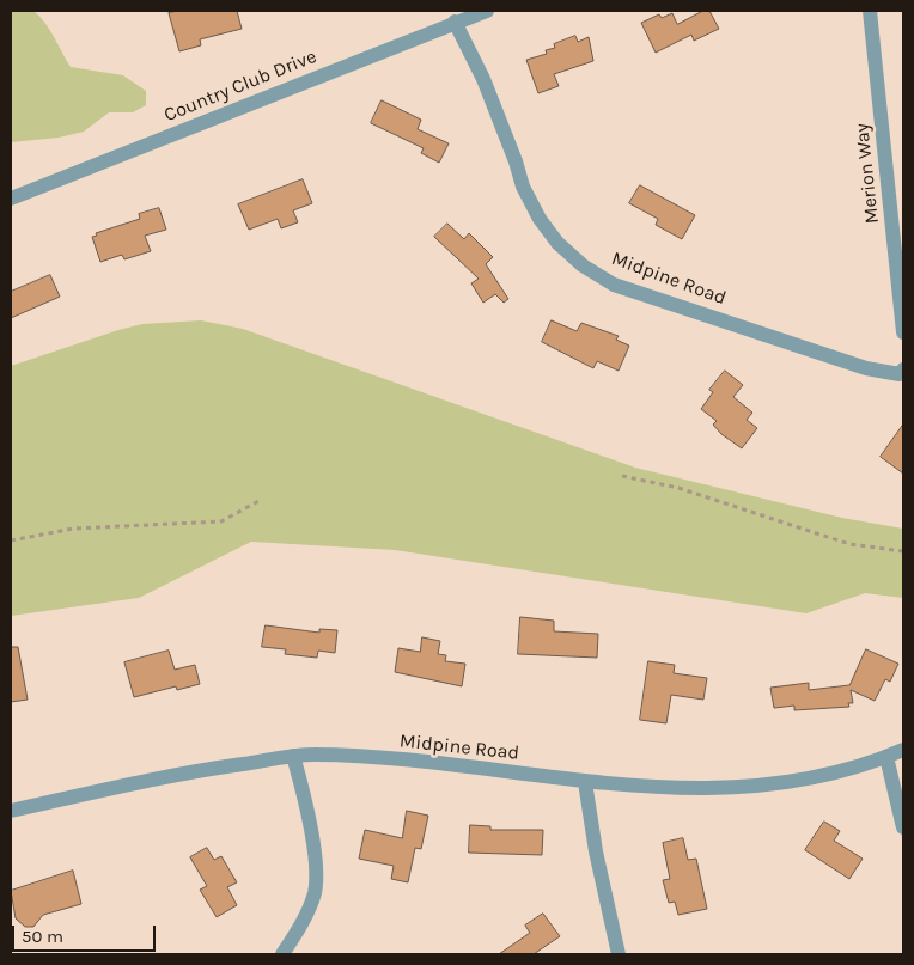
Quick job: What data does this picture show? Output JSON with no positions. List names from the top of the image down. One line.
{"streets":{"street":["Country Club Drive","Merion Way","Midpine Road"]},"crossings":[["Country Club Drive","Midpine Road"]],"scale_bar":"50 m"}
